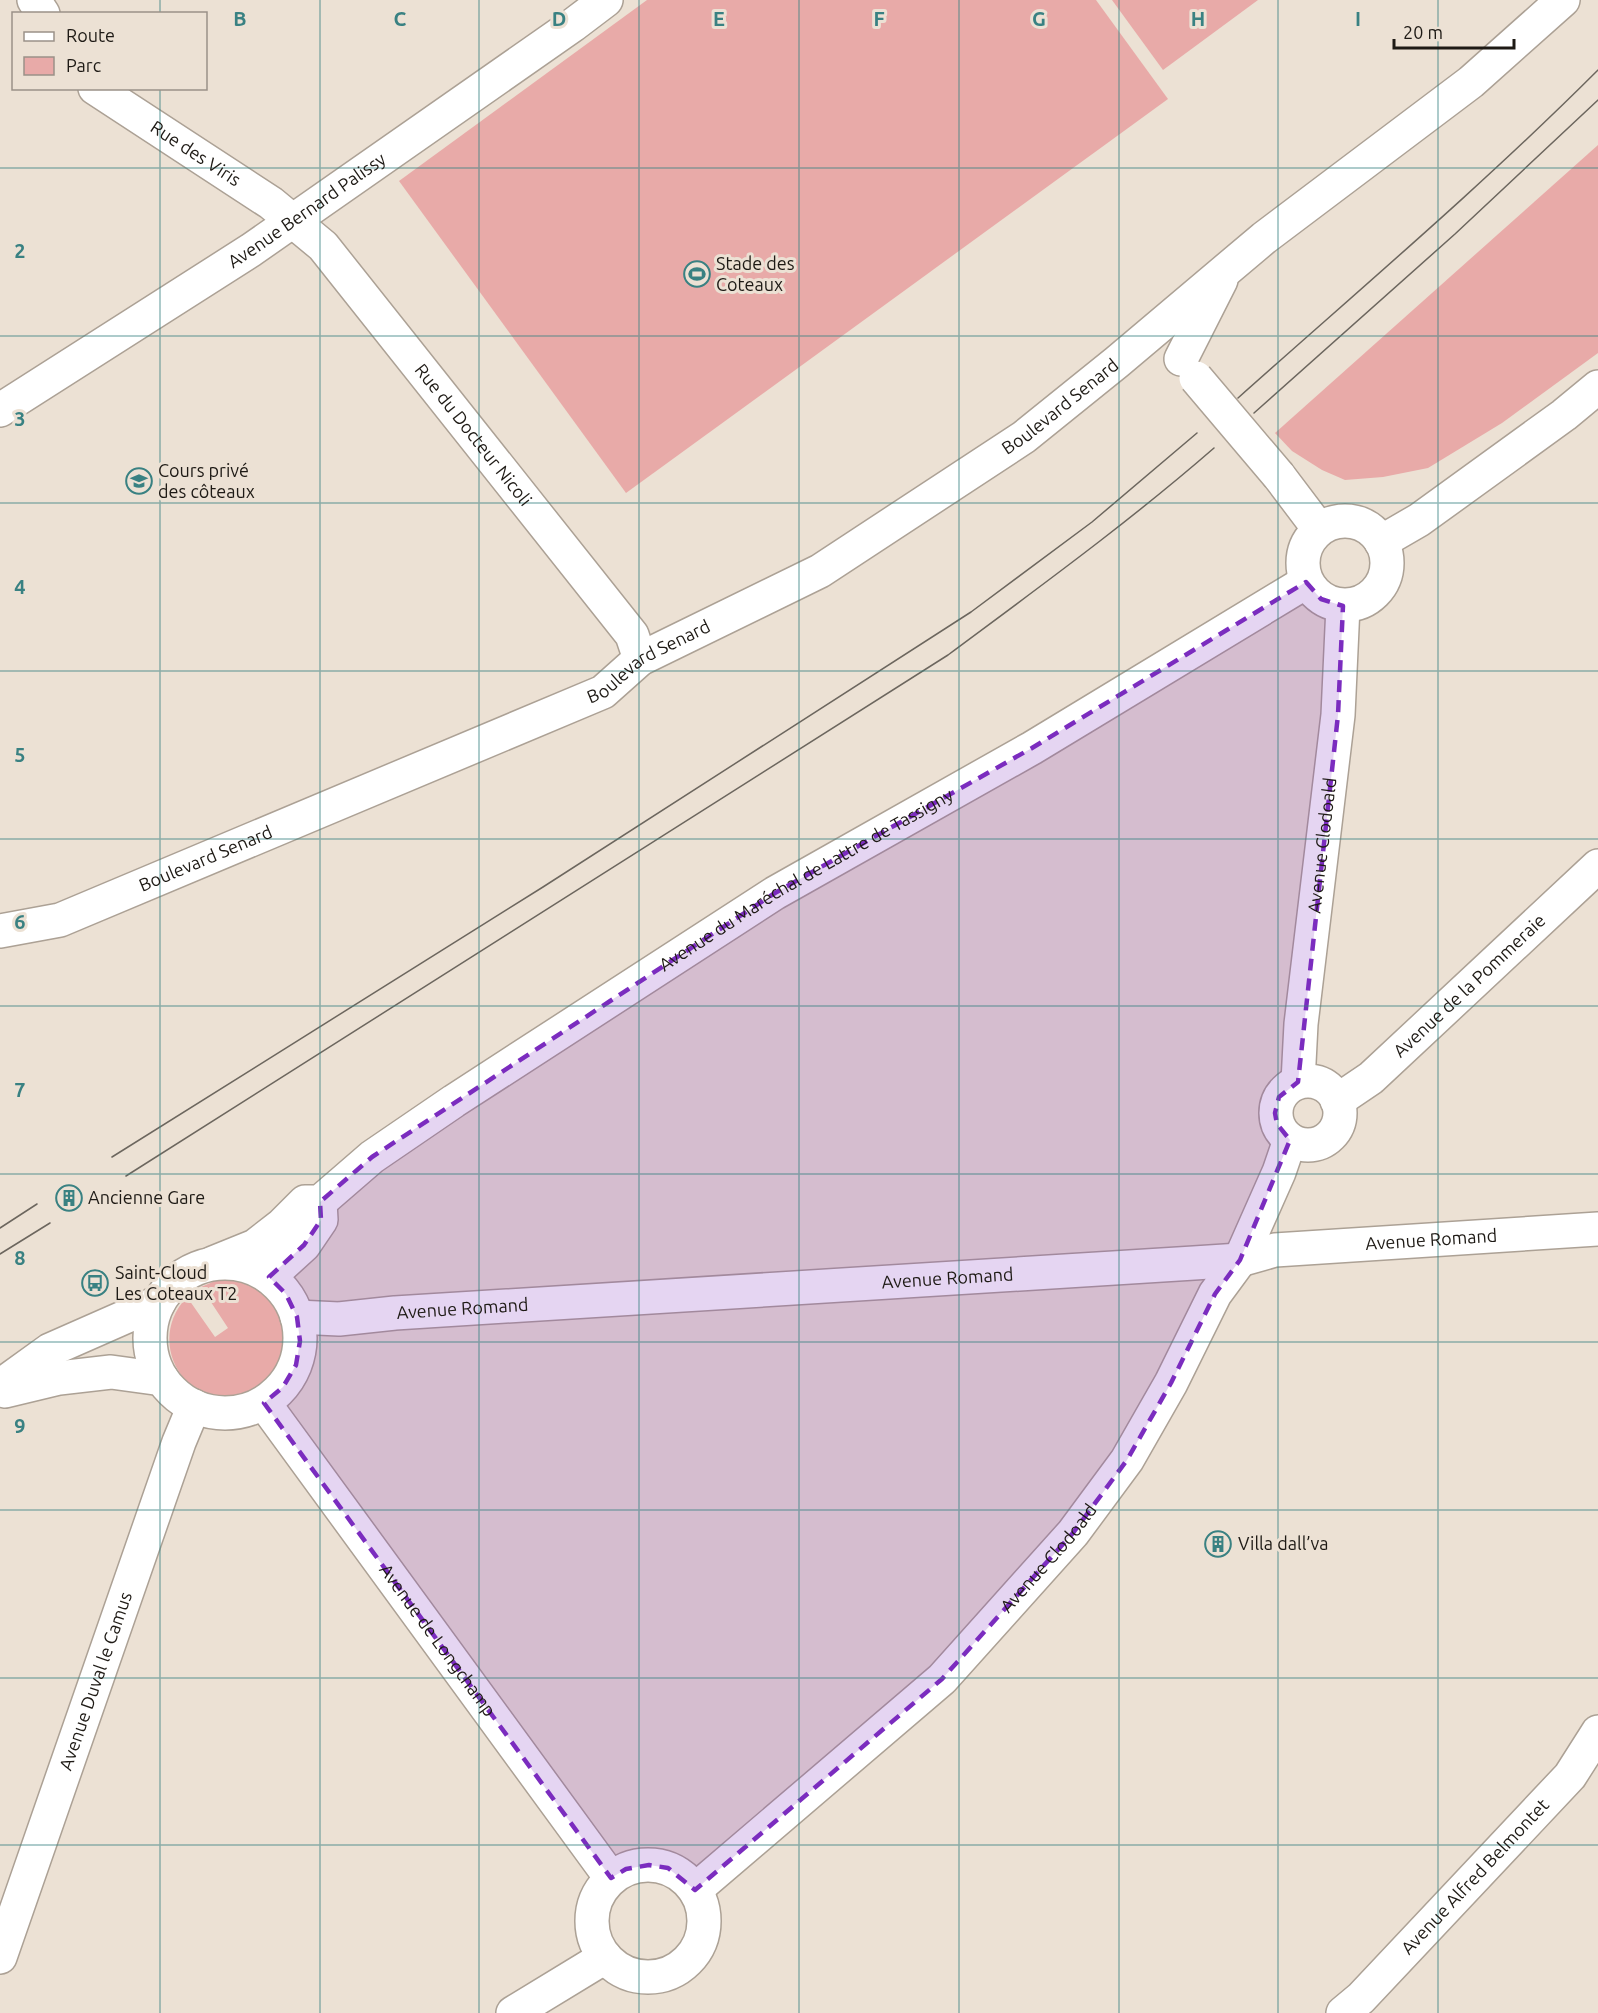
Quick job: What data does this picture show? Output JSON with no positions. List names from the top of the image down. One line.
{"streets":{"street":["Rue des Viris","Avenue Bernard Palissy","Boulevard Senard","Rue du Docteur Nicoli","Avenue Clodoald","Avenue du Maréchal de Lattre de Tassigny","Avenue de la Pommeraie","Avenue Romand","Avenue de Longchamp","Avenue Duval le Camus","Avenue Alfred Belmontet"]},"crossings":[["Rue des Viris","Avenue Bernard Palissy"],["Rue des Viris","Rue du Docteur Nicoli"],["Avenue Bernard Palissy","Rue du Docteur Nicoli"],["Boulevard Senard","Rue du Docteur Nicoli"],["Avenue Clodoald","Avenue du Maréchal de Lattre de Tassigny"],["Avenue Clodoald","Avenue de la Pommeraie"],["Avenue Clodoald","Avenue Romand"],["Avenue Clodoald","Avenue de Longchamp"],["Avenue du Maréchal de Lattre de Tassigny","Avenue Romand"],["Avenue du Maréchal de Lattre de Tassigny","Avenue de Longchamp"],["Avenue du Maréchal de Lattre de Tassigny","Avenue Duval le Camus"],["Avenue Romand","Avenue de Longchamp"],["Avenue Romand","Avenue Duval le Camus"],["Avenue de Longchamp","Avenue Duval le Camus"]],"places":{"sports":["Stade des Coteaux"],"school or university":["Cours privé des côteaux"],"building":["Ancienne Gare","Villa dall’va"],"bus stop":["Saint-Cloud Les Coteaux T2"]},"legend":["Route","Parc"],"scale_bar":"20 m","grid":{"columns":["B","C","D","E","F","G","H","I"],"rows":["2","3","4","5","6","7","8","9"]}}
